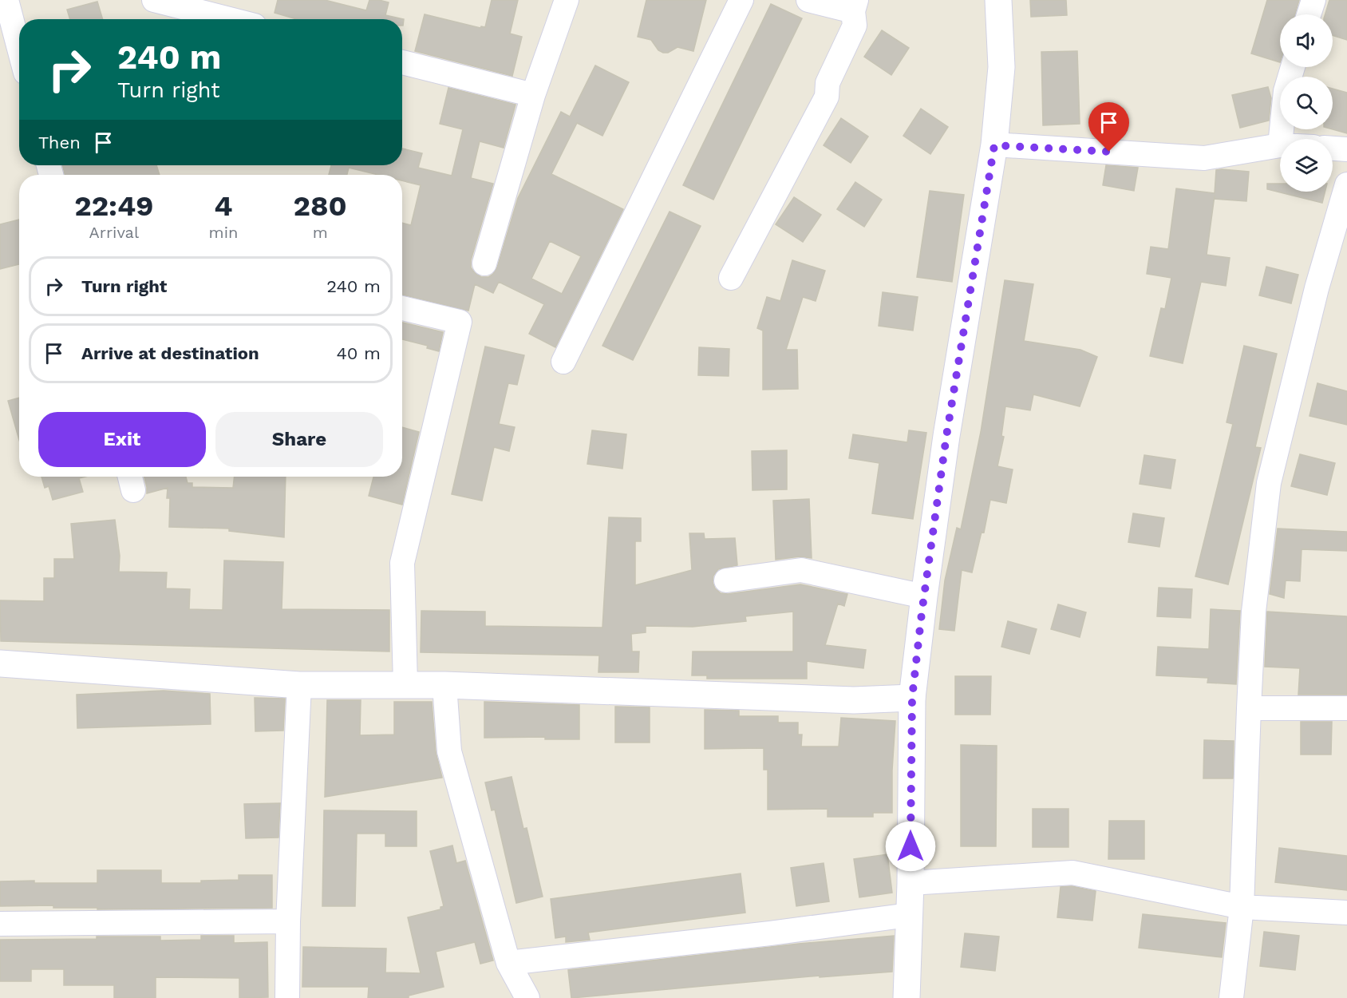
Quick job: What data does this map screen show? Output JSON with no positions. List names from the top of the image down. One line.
{"page":{"turn":["240 m","Turn right"],"then":"Then","eta":["22:49","Arrival","4","min","280","m"],"list":[{"name":"Turn right","value":"240 m"},{"name":"Arrive at destination","value":"40 m"}],"buttons":["Exit","Share"]}}
